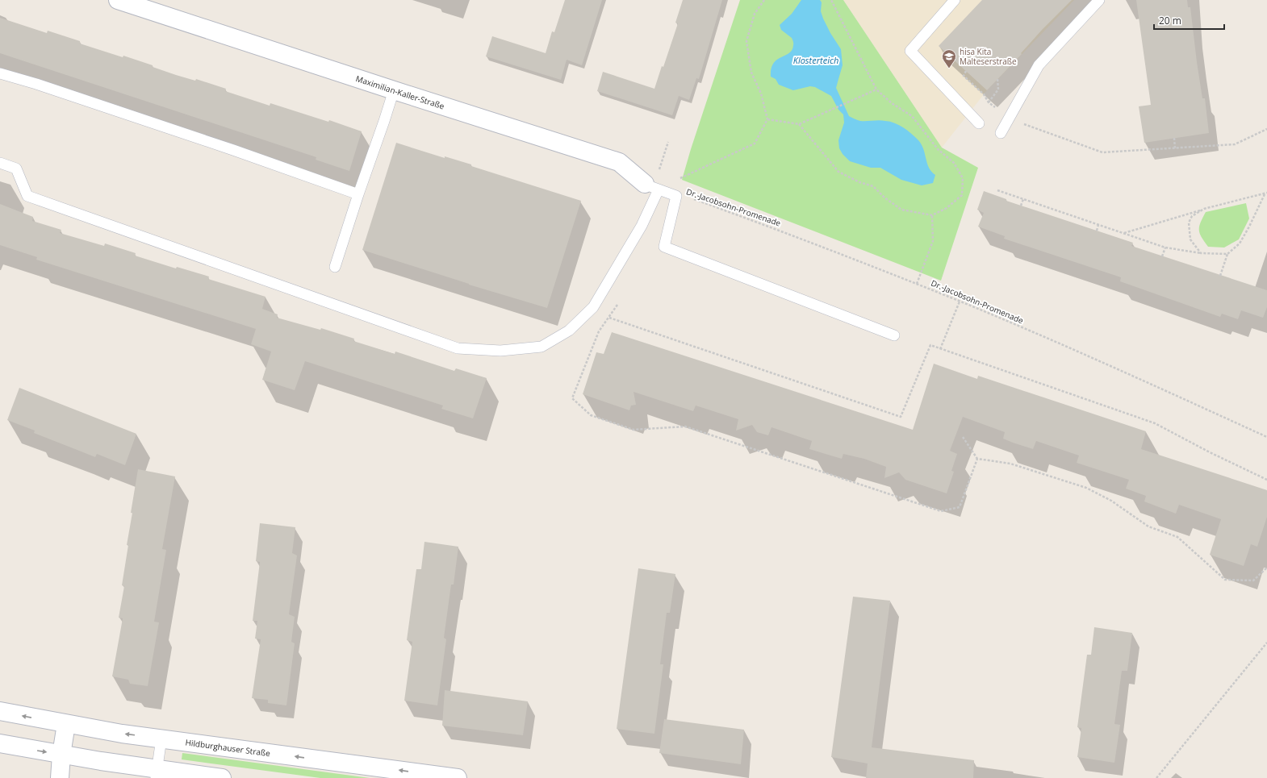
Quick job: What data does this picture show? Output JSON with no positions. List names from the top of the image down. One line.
{"streets":{"main road":["Maximilian-Kaller-Straße","Hildburghauser Straße"],"path":["Dr.-Jacobsohn-Promenade"]},"crossings":[["Maximilian-Kaller-Straße","Dr.-Jacobsohn-Promenade"]],"water":["Klosterteich"],"places":{"school or university":["hisa Kita Malteserstraße"]},"scale_bar":"20 m"}
